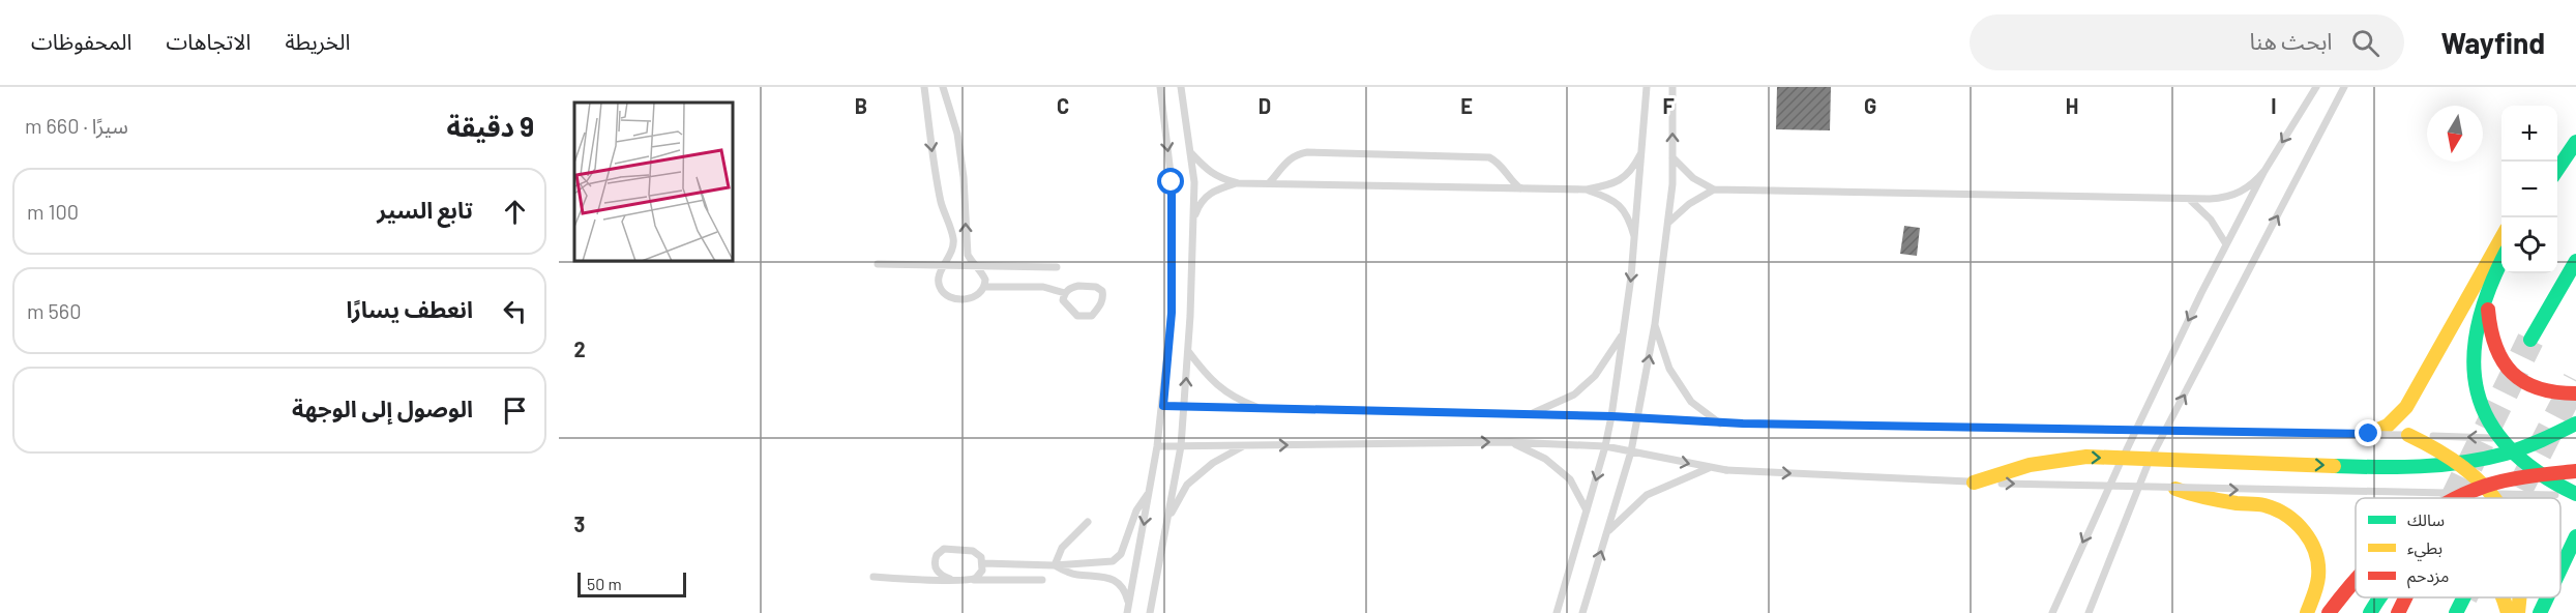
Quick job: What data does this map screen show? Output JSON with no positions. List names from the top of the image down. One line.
{"legend":["سالك","بطيء","مزدحم"],"scale_bar":"50 m","north":"bottom","page":{"header":"Wayfind","search":"ابحث هنا","nav":["الخريطة","الاتجاهات","المحفوظات"],"heading":["9 دقيقة","سيرًا · 660 m"],"map_buttons":["+","−"],"list":[["تابع السير","100 m"],["انعطف يسارًا","560 m"],"الوصول إلى الوجهة"],"scale":"50 m"},"grid":{"columns":["B","C","D","E","F","G","H","I"],"rows":["2","3"]}}
